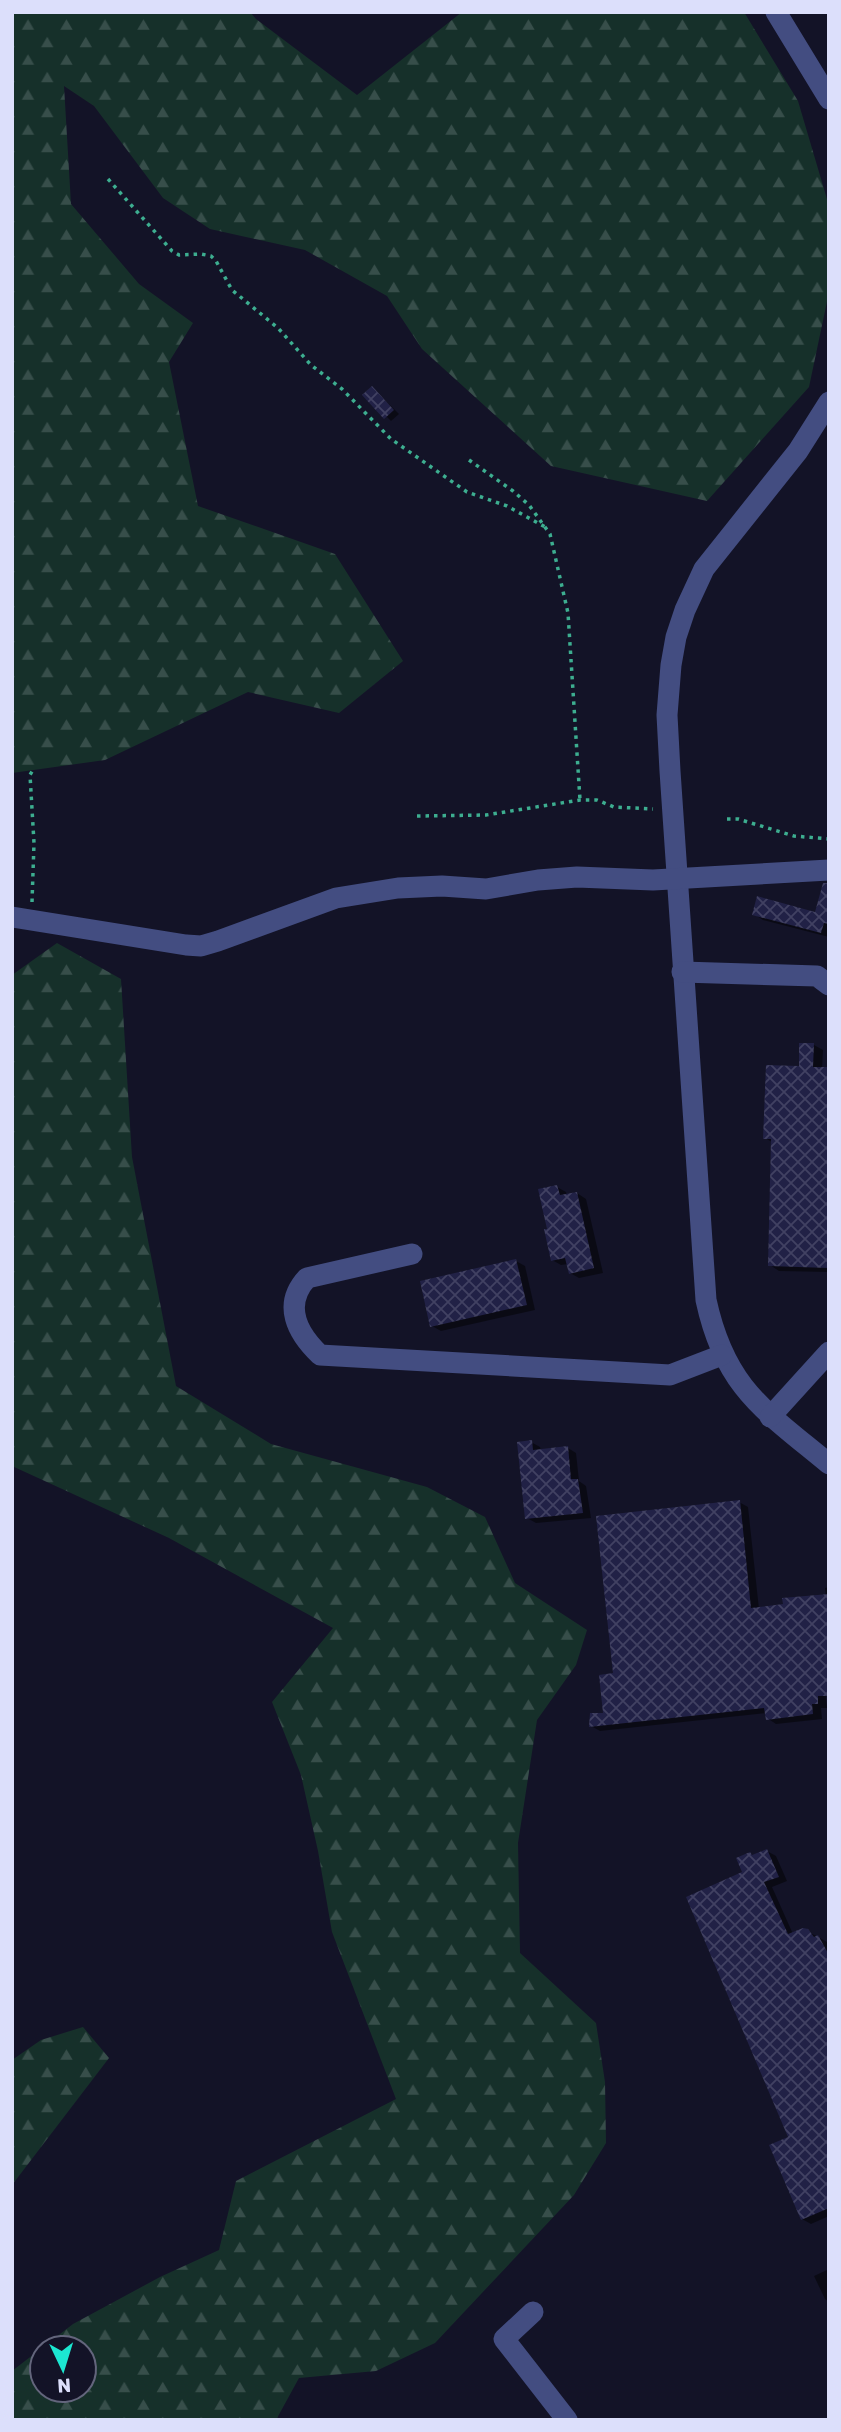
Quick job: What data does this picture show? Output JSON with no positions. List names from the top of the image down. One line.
{"north":"bottom"}
